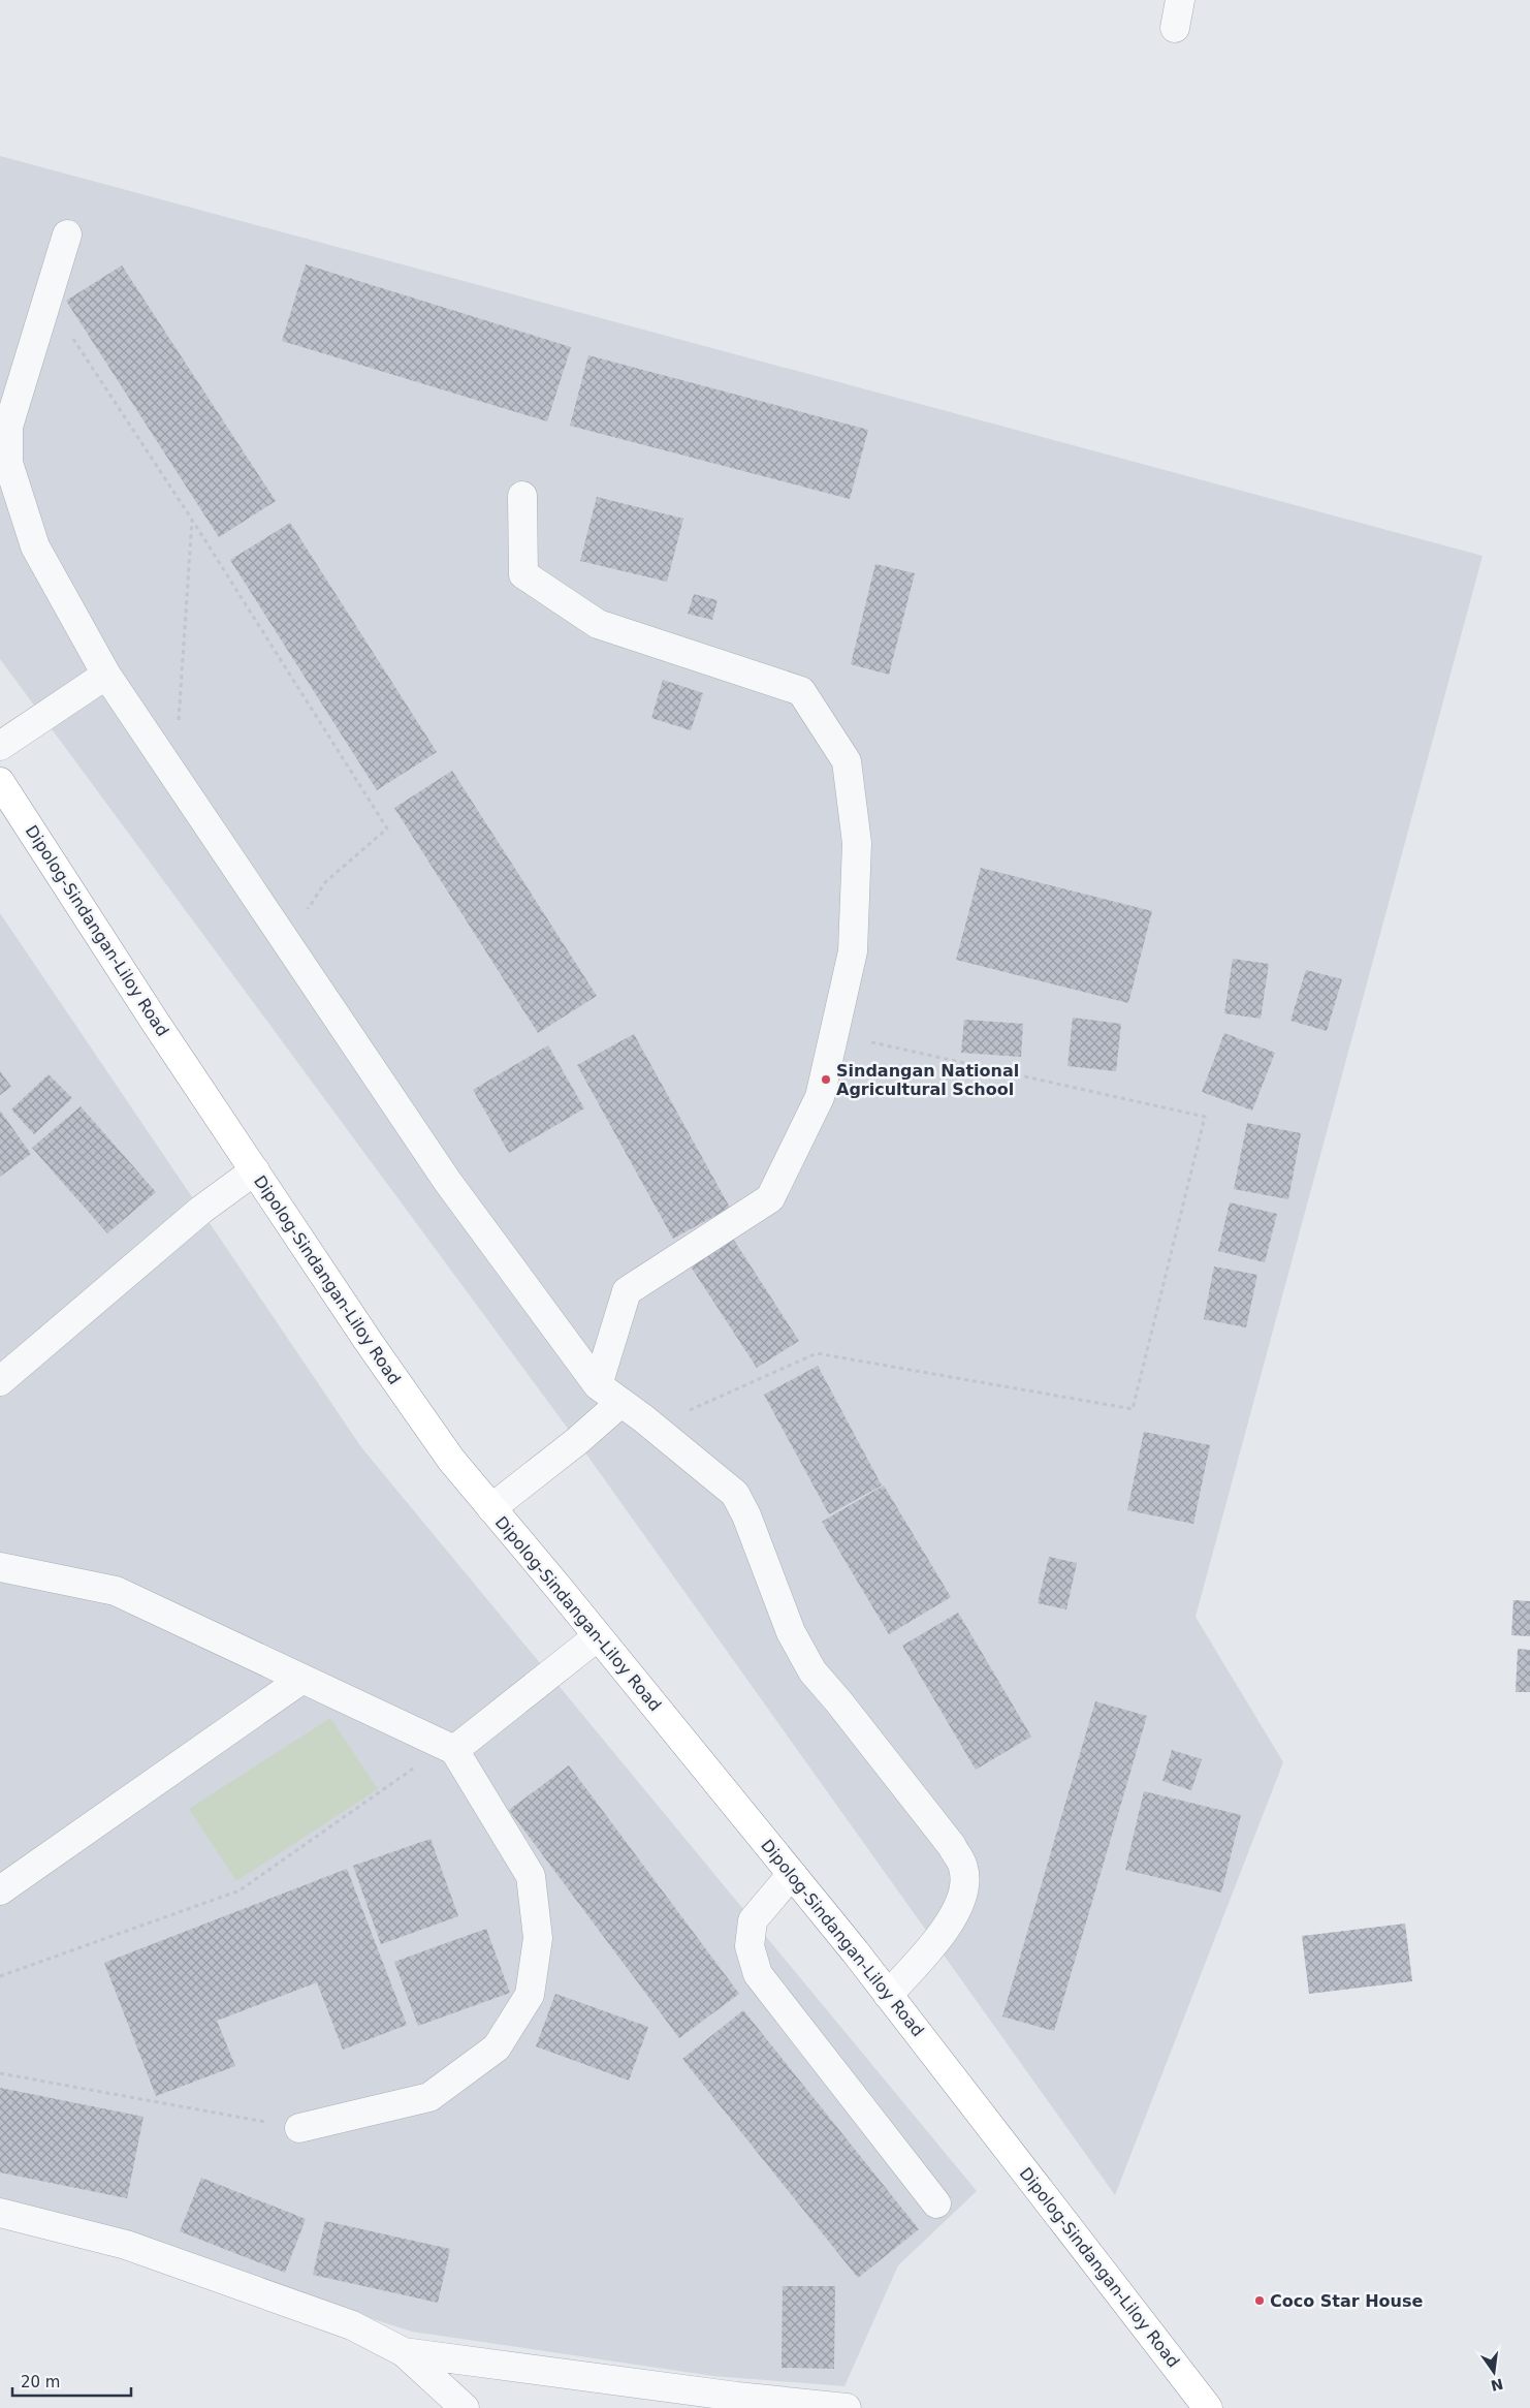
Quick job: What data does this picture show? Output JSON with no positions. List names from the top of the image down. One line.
{"streets":{"highway":["Dipolog-Sindangan-Liloy Road"]},"places":["Sindangan National Agricultural School","Coco Star House"],"scale_bar":"20 m","north":"bottom"}
